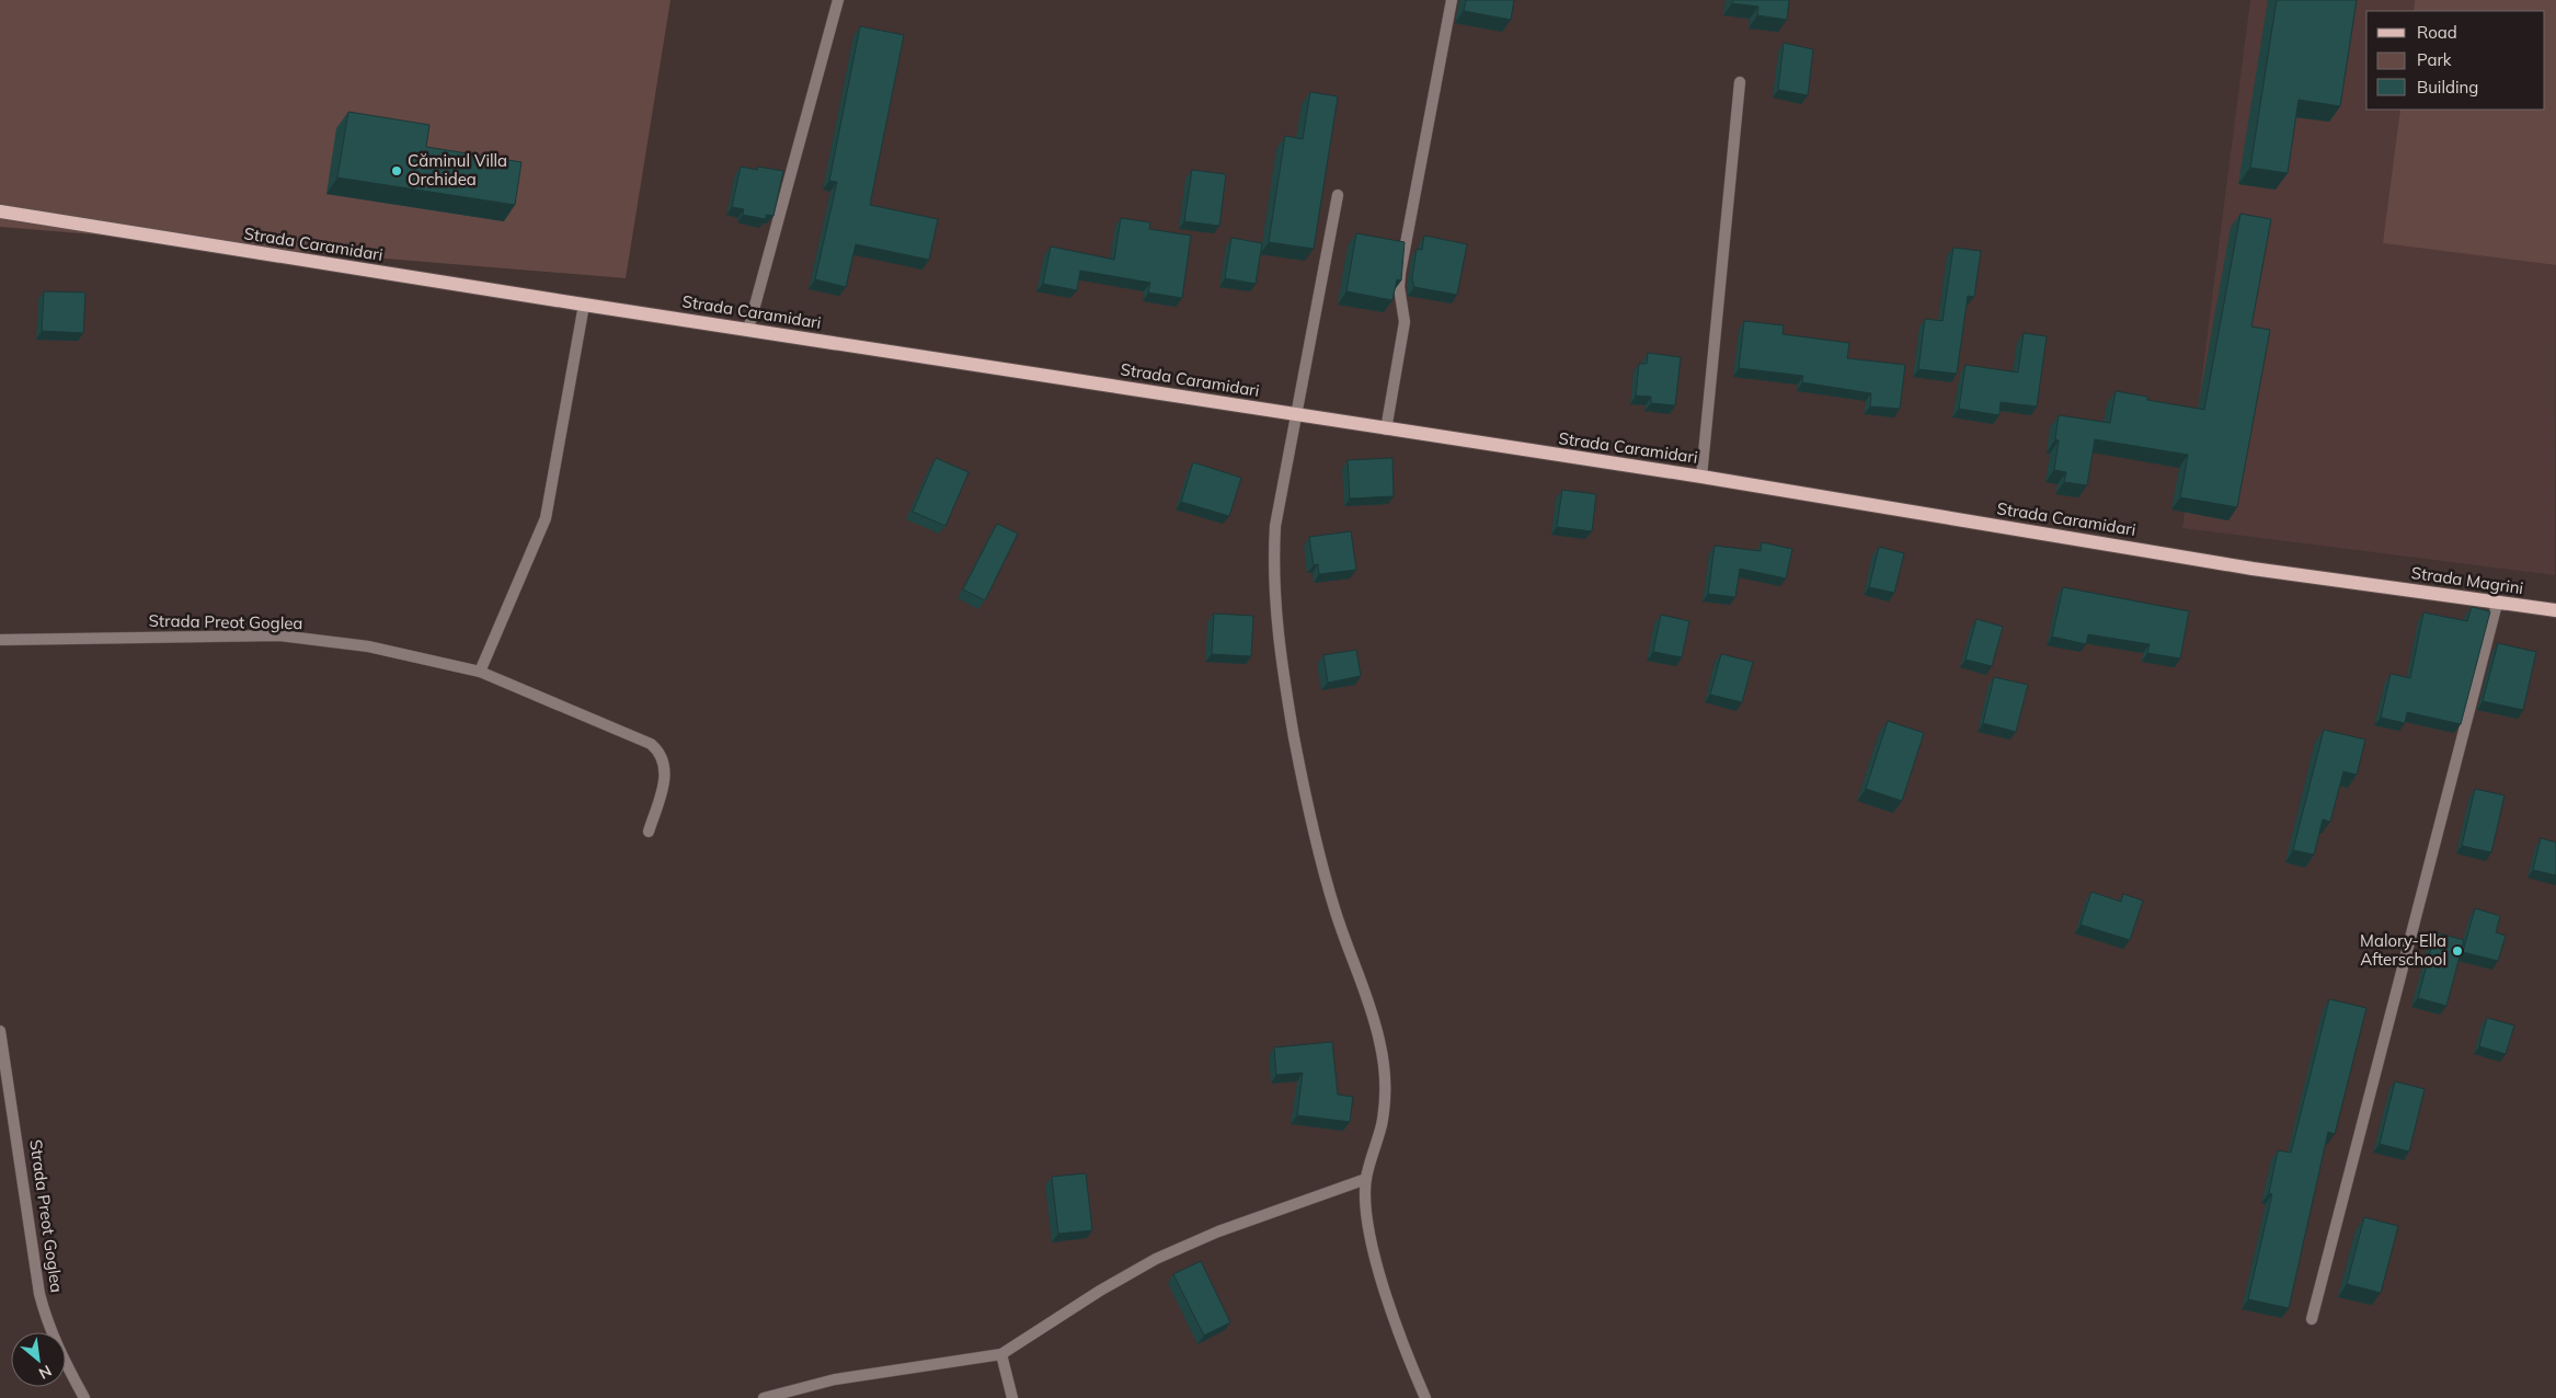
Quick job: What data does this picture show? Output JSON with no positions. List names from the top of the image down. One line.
{"streets":{"main road":["Strada Caramidari","Strada Magrini"],"street":["Strada Preot Goglea"]},"crossings":[["Strada Caramidari","Strada Magrini"]],"places":["Căminul Villa Orchidea","Malory-Ella Afterschool"],"legend":["Road","Park","Building"],"north":"bottom right"}
